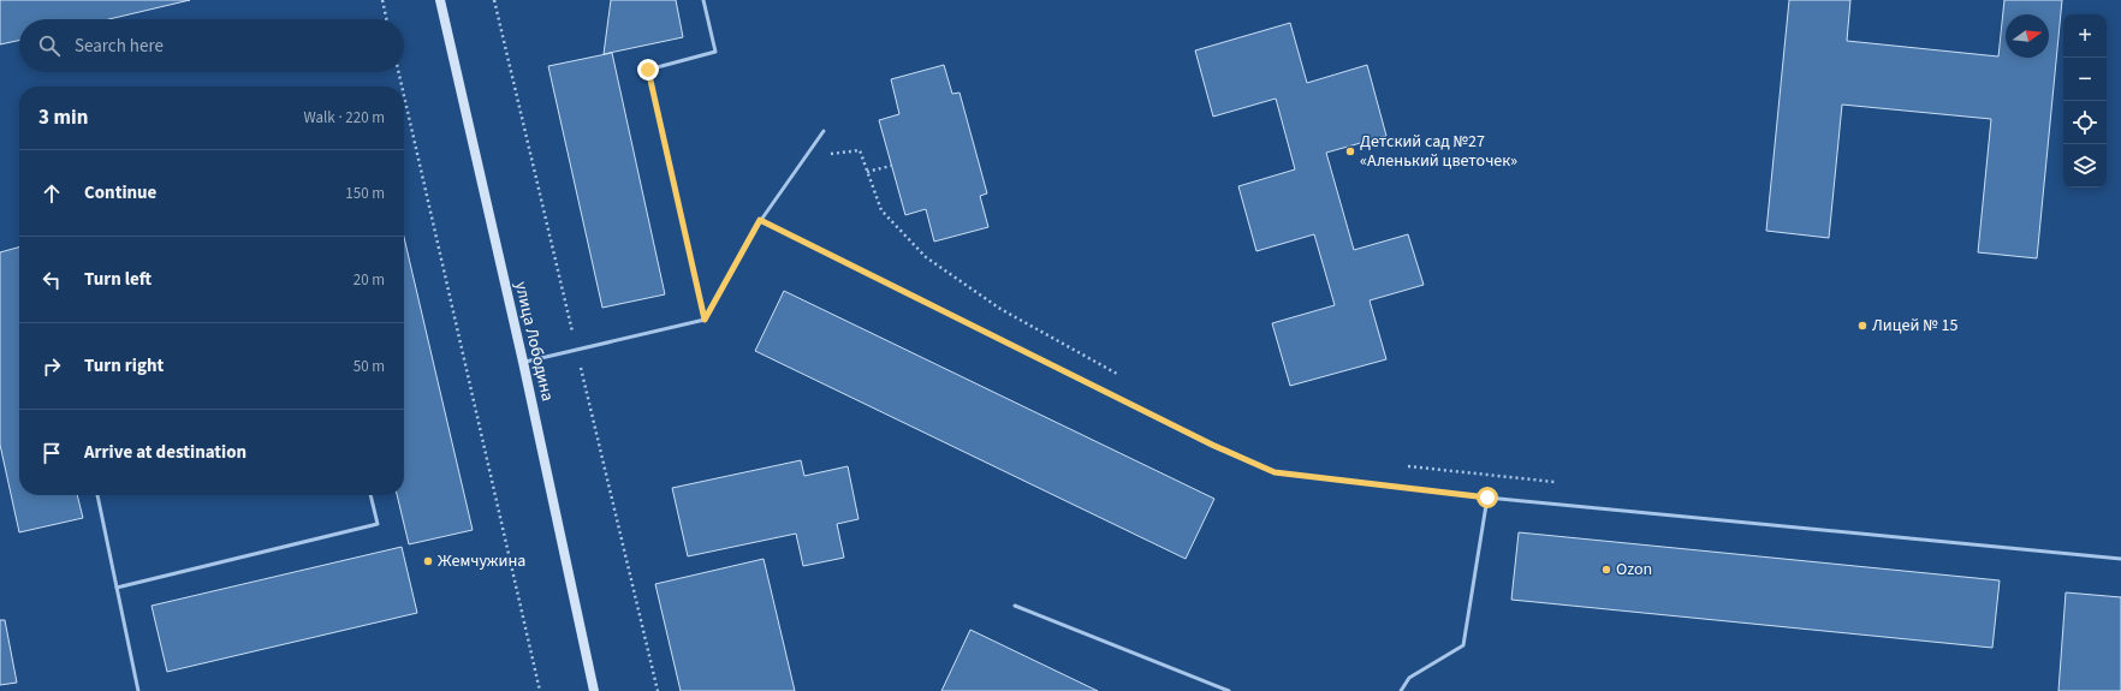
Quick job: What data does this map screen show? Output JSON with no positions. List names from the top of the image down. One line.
{"streets":{"street":["улица Лободина"]},"places":["Детский сад №27 «Аленький цветочек»","Лицей № 15","Жемчужина","Ozon"],"north":"right","page":{"map_buttons":["+","−"],"search":"Search here","heading":["3 min","Walk · 220 m"],"list":[["Continue","150 m"],["Turn left","20 m"],["Turn right","50 m"],"Arrive at destination"]}}
